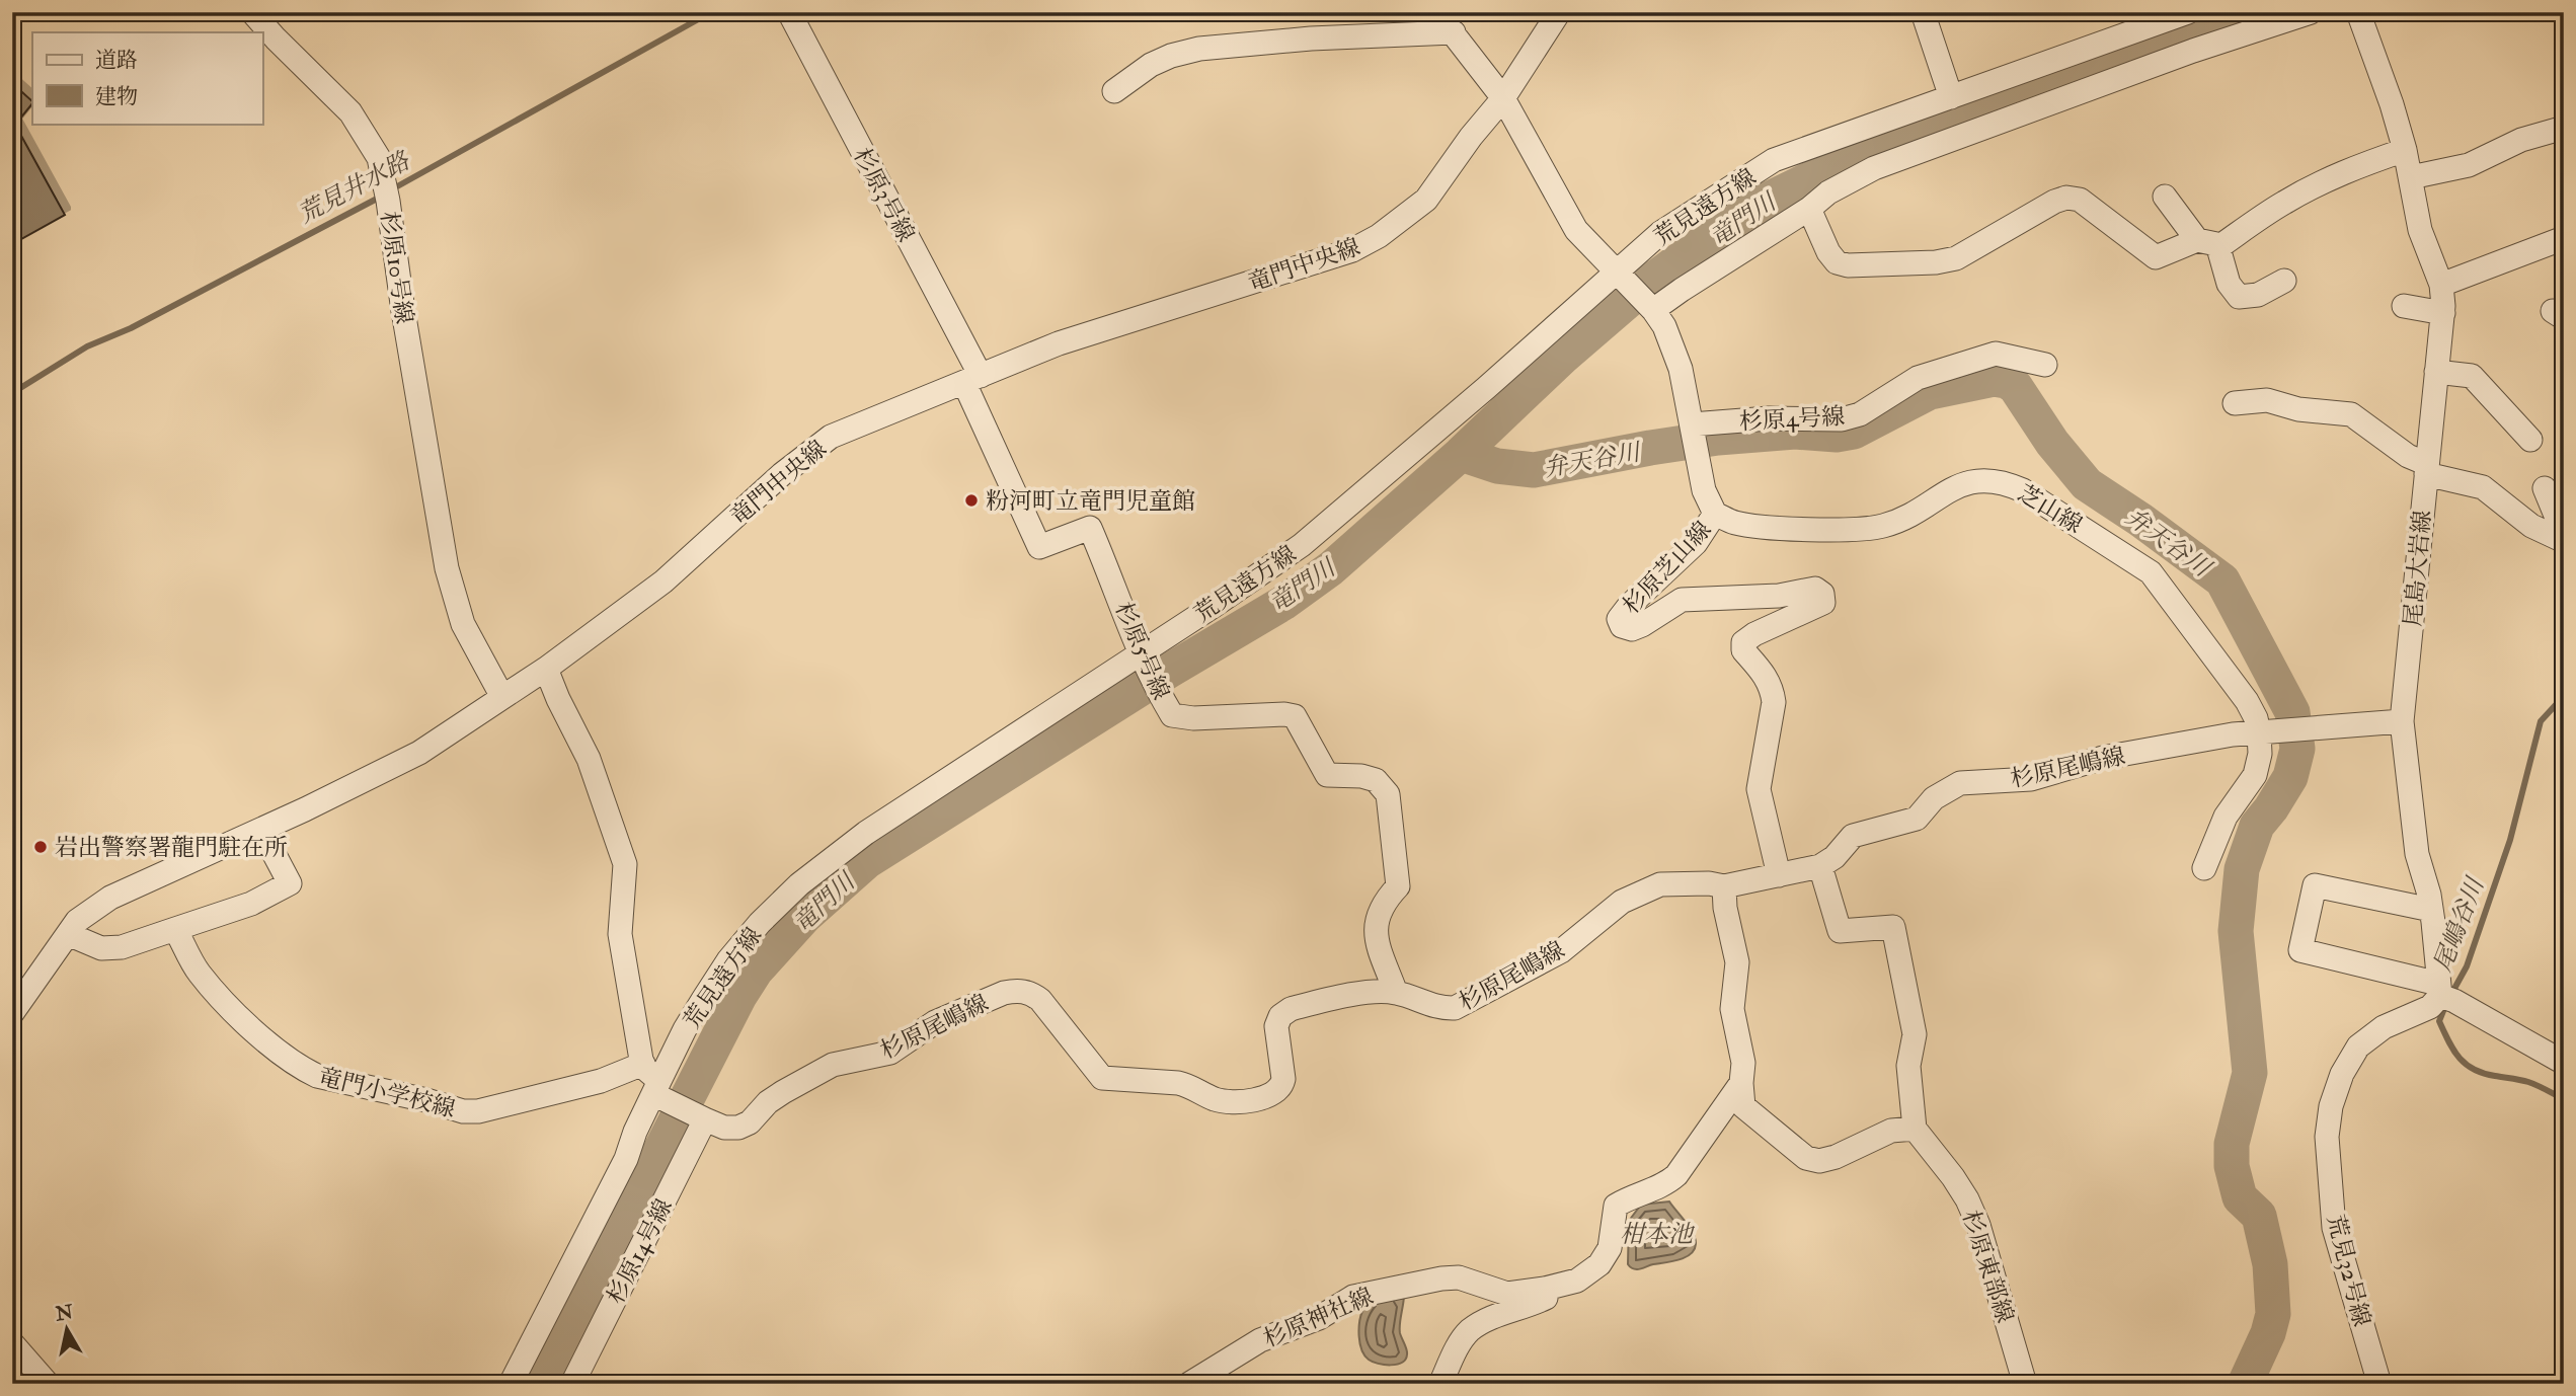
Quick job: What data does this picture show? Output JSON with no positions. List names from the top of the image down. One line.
{"streets":{"street":["杉原3号線","荒見遠方線","竜門中央線","杉原10号線","杉原4号線","芝山線","杉原芝山線","尾島大岩線","杉原5号線","杉原尾嶋線","竜門小学校線","杉原14号線","杉原東部線","荒見32号線","杉原神社線"]},"crossings":[["杉原3号線","竜門中央線"],["杉原3号線","杉原5号線"],["荒見遠方線","杉原芝山線"],["荒見遠方線","杉原5号線"],["荒見遠方線","杉原尾嶋線"],["荒見遠方線","竜門小学校線"],["竜門中央線","杉原10号線"],["竜門中央線","杉原芝山線"],["竜門中央線","杉原5号線"],["杉原4号線","杉原芝山線"],["芝山線","杉原芝山線"],["芝山線","杉原尾嶋線"],["杉原芝山線","杉原尾嶋線"],["尾島大岩線","杉原尾嶋線"],["尾島大岩線","荒見32号線"],["杉原5号線","杉原尾嶋線"],["杉原尾嶋線","竜門小学校線"],["杉原尾嶋線","杉原14号線"]],"water":["荒見井水路","竜門川","弁天谷川","尾嶋谷川","柑本池"],"places":["粉河町立竜門児童館","岩出警察署龍門駐在所"],"legend":["道路","建物"],"north":"top"}
